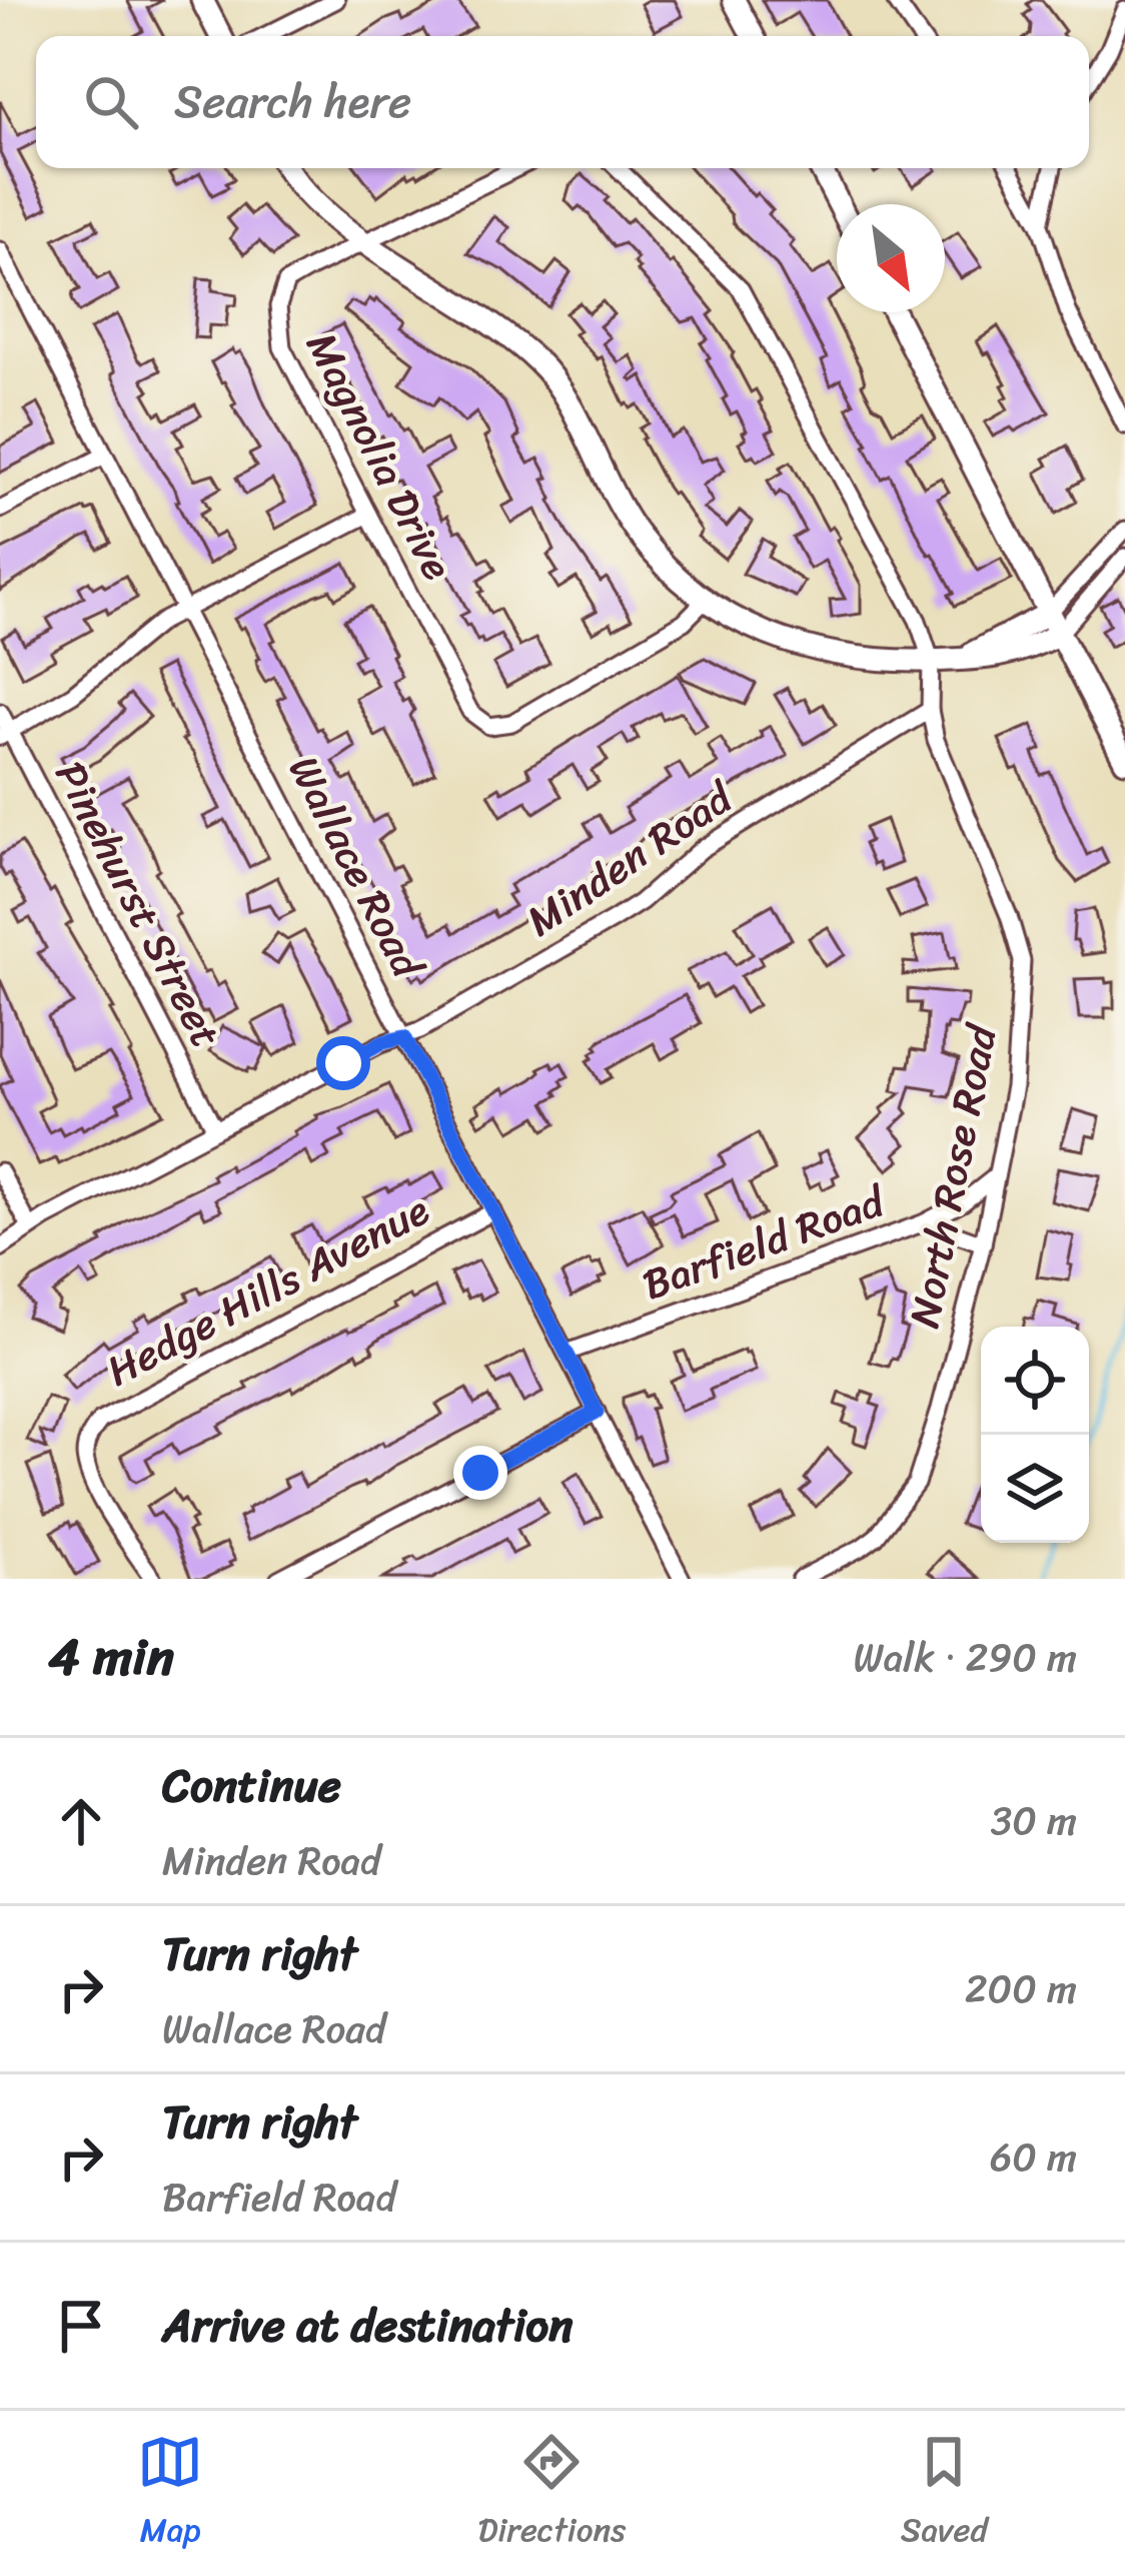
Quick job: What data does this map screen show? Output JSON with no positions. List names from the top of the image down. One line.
{"streets":{"street":["Magnolia Drive","Minden Road","Wallace Road","Pinehurst Street","North Rose Road","Barfield Road","Hedge Hills Avenue"]},"crossings":[["Minden Road","Wallace Road"],["Minden Road","Pinehurst Street"],["Minden Road","North Rose Road"],["Wallace Road","Barfield Road"],["Wallace Road","Hedge Hills Avenue"],["North Rose Road","Barfield Road"]],"north":"bottom right","page":{"search":"Search here","heading":["4 min","Walk · 290 m"],"list":[["Continue","Minden Road","30 m"],["Turn right","Wallace Road","200 m"],["Turn right","Barfield Road","60 m"],"Arrive at destination"],"nav":["Map","Directions","Saved"]}}
